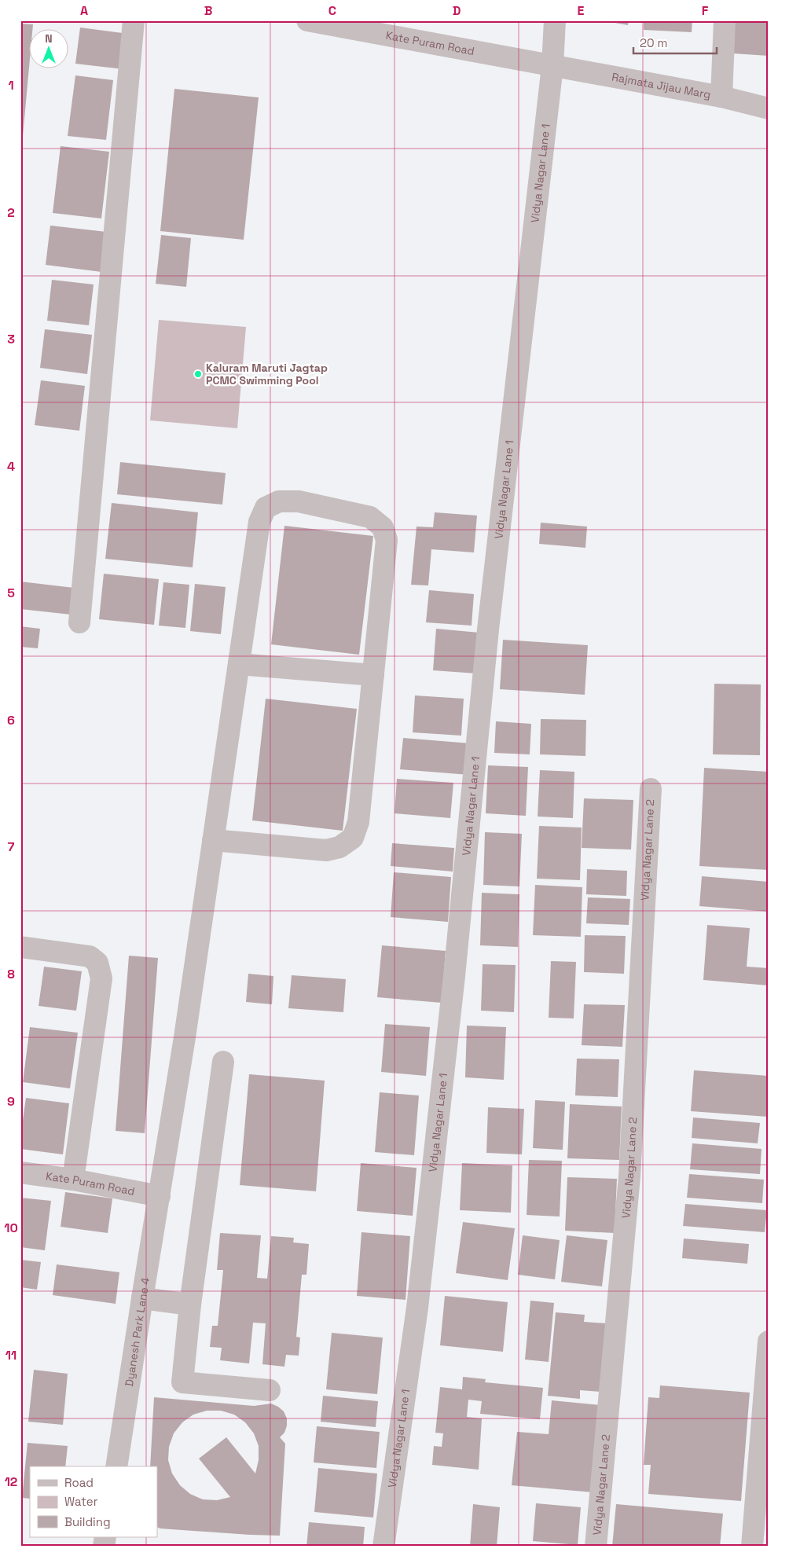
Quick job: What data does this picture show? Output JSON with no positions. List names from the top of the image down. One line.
{"streets":{"street":["Kate Puram Road","Rajmata Jijau Marg","Vidya Nagar Lane 1","Vidya Nagar Lane 2","Dyanesh Park Lane 4"]},"crossings":[["Kate Puram Road","Rajmata Jijau Marg"],["Kate Puram Road","Vidya Nagar Lane 1"],["Kate Puram Road","Dyanesh Park Lane 4"],["Rajmata Jijau Marg","Vidya Nagar Lane 1"]],"places":["Kaluram Maruti Jagtap PCMC Swimming Pool"],"legend":["Road","Water","Building"],"scale_bar":"20 m","north":"top","grid":{"columns":["A","B","C","D","E","F"],"rows":["1","2","3","4","5","6","7","8","9","10","11","12"]}}
